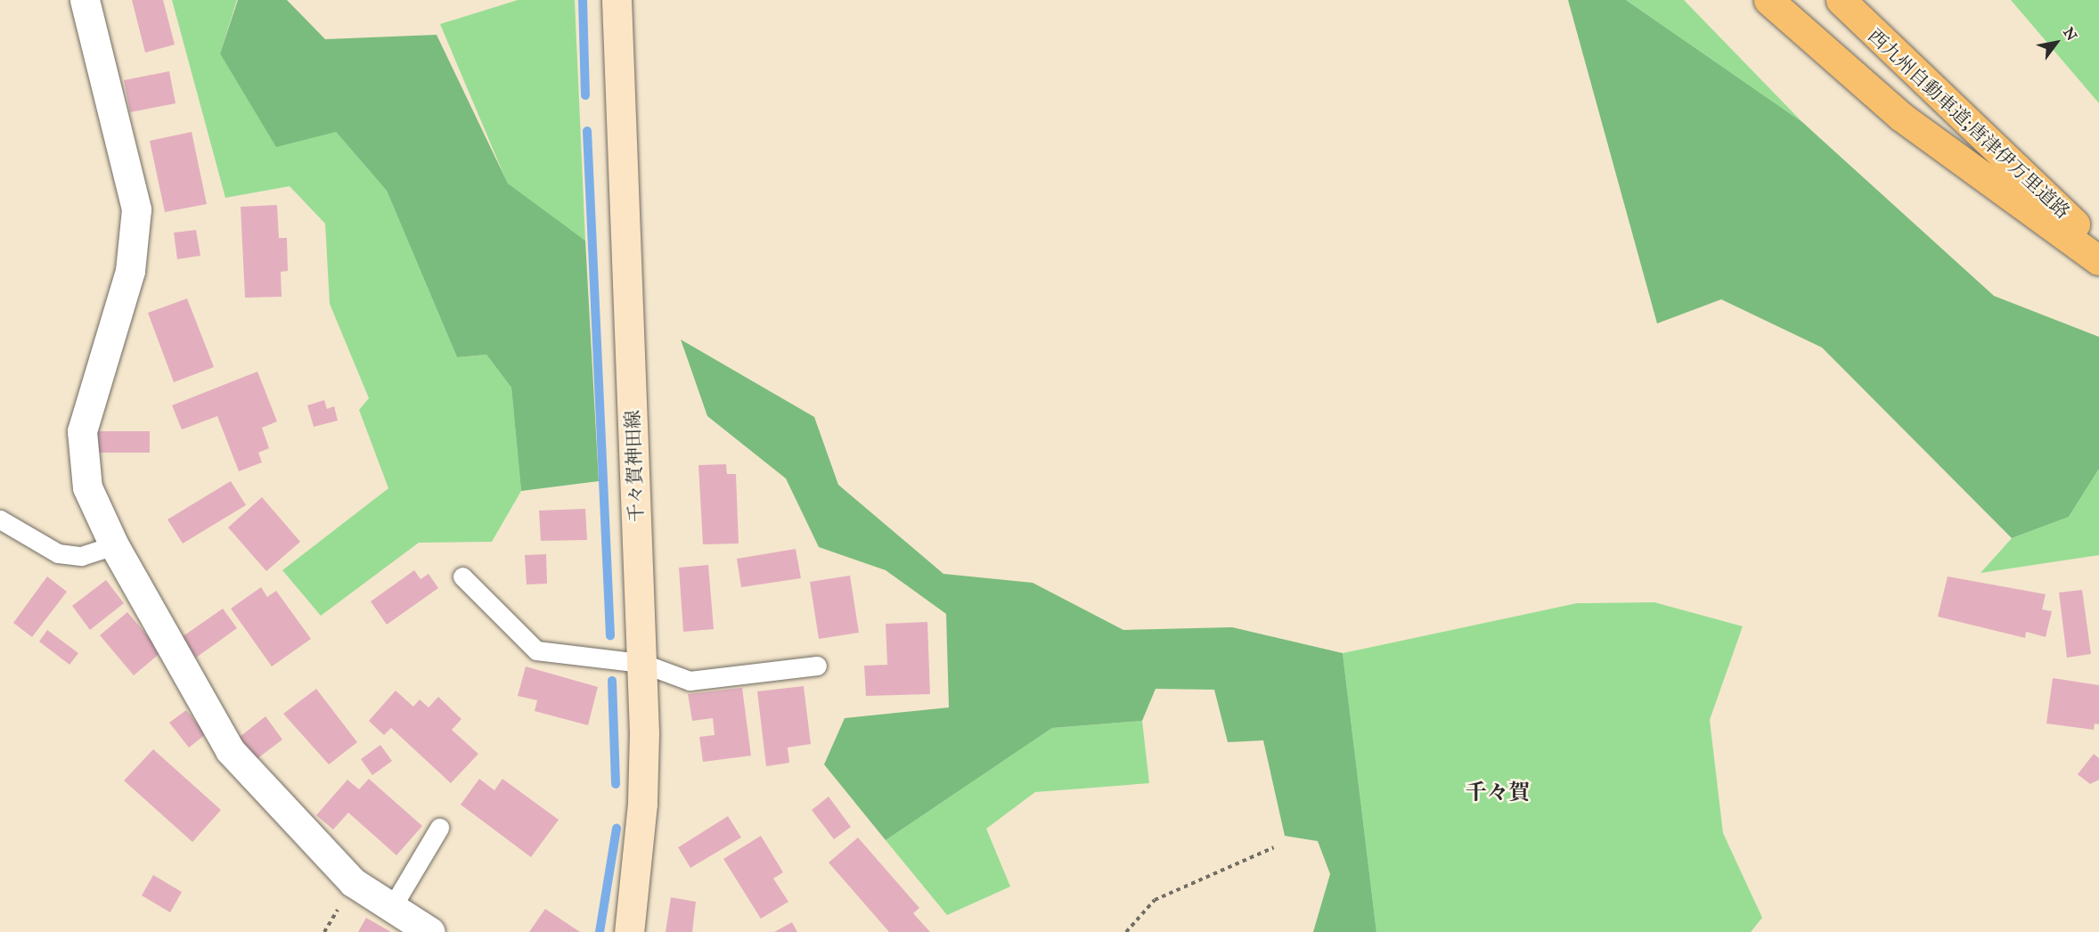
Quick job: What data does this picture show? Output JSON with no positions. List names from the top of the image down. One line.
{"streets":{"highway":["西九州自動車道;唐津伊万里道路"],"main road":["千々賀神田線"]},"districts":["千々賀"],"north":"top right"}
